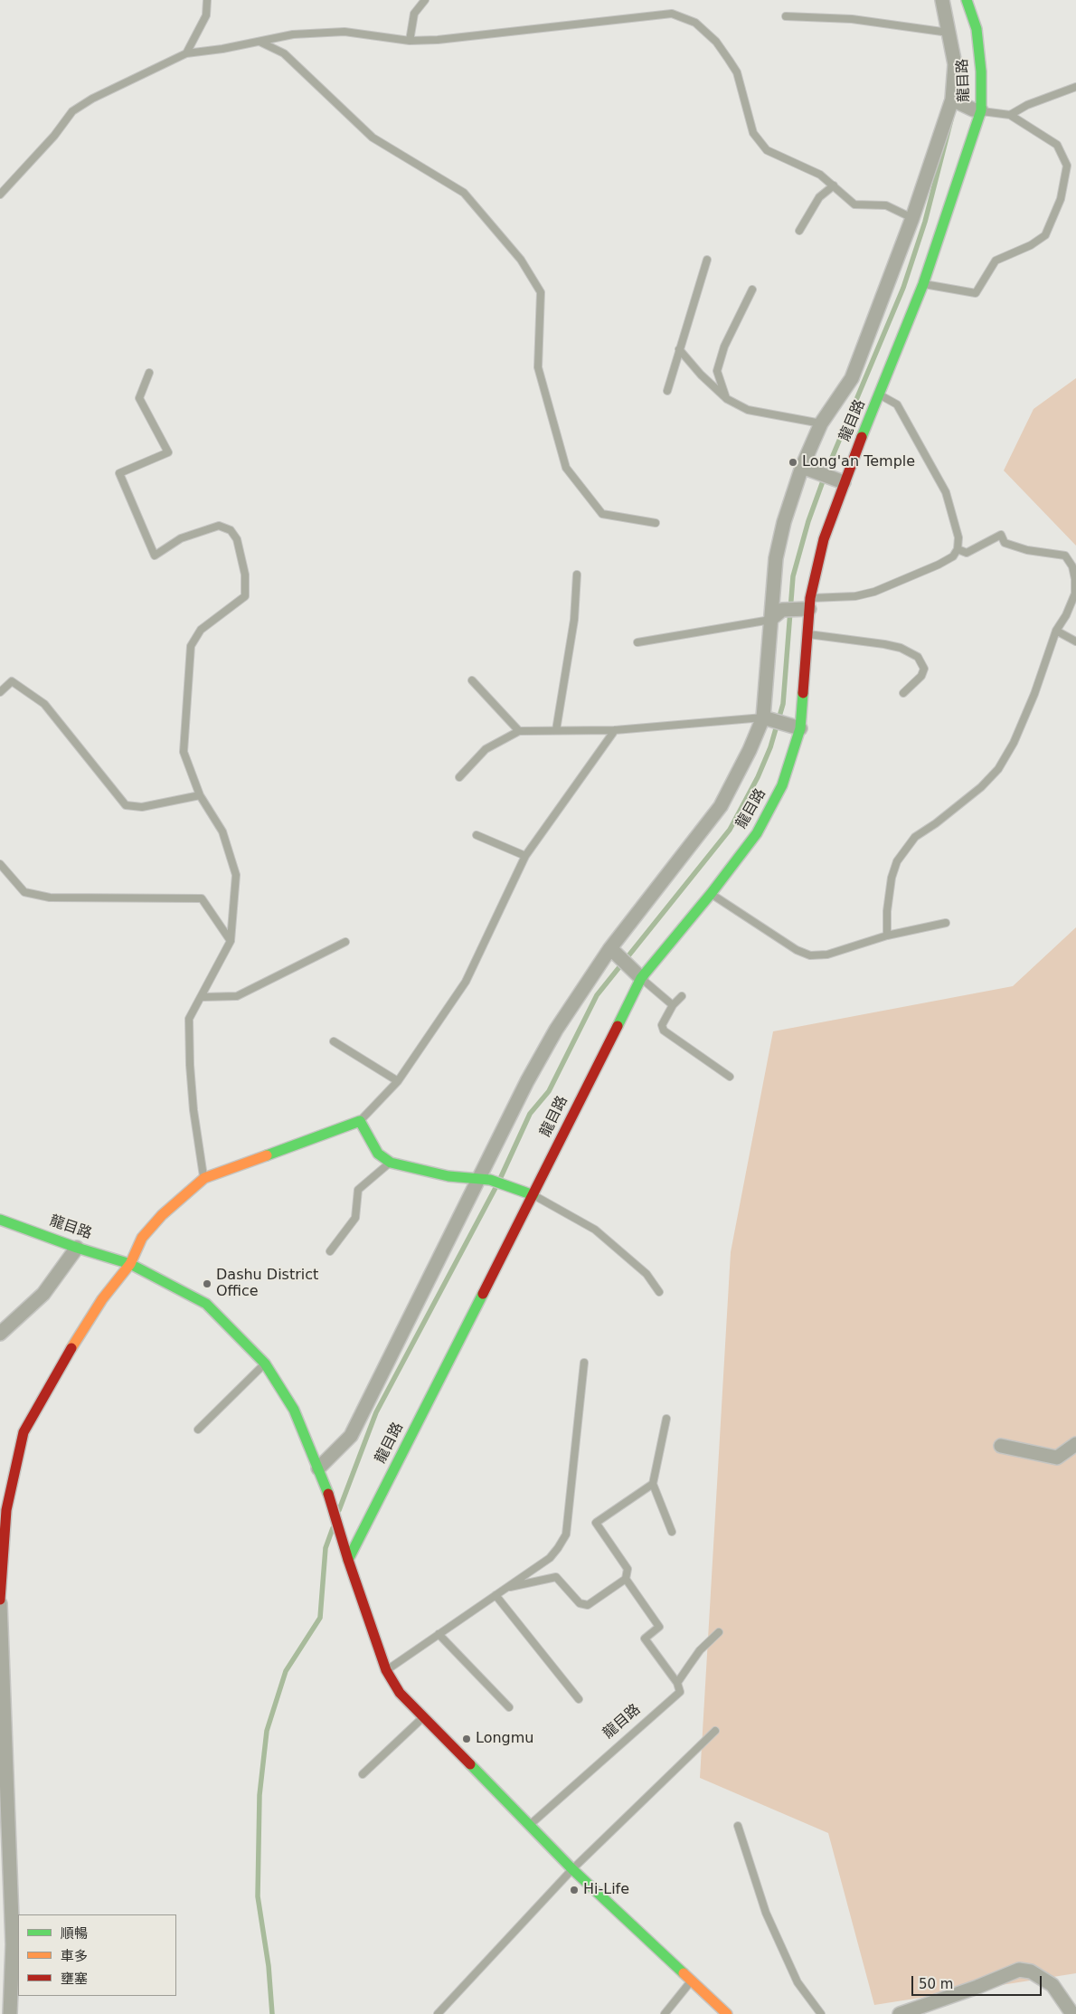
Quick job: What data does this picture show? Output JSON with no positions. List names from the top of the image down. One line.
{"streets":{"street":["龍目路"]},"places":["Long'an Temple","Dashu District Office","Longmu","Hi-Life"],"legend":["順暢","車多","壅塞"],"scale_bar":"50 m"}
